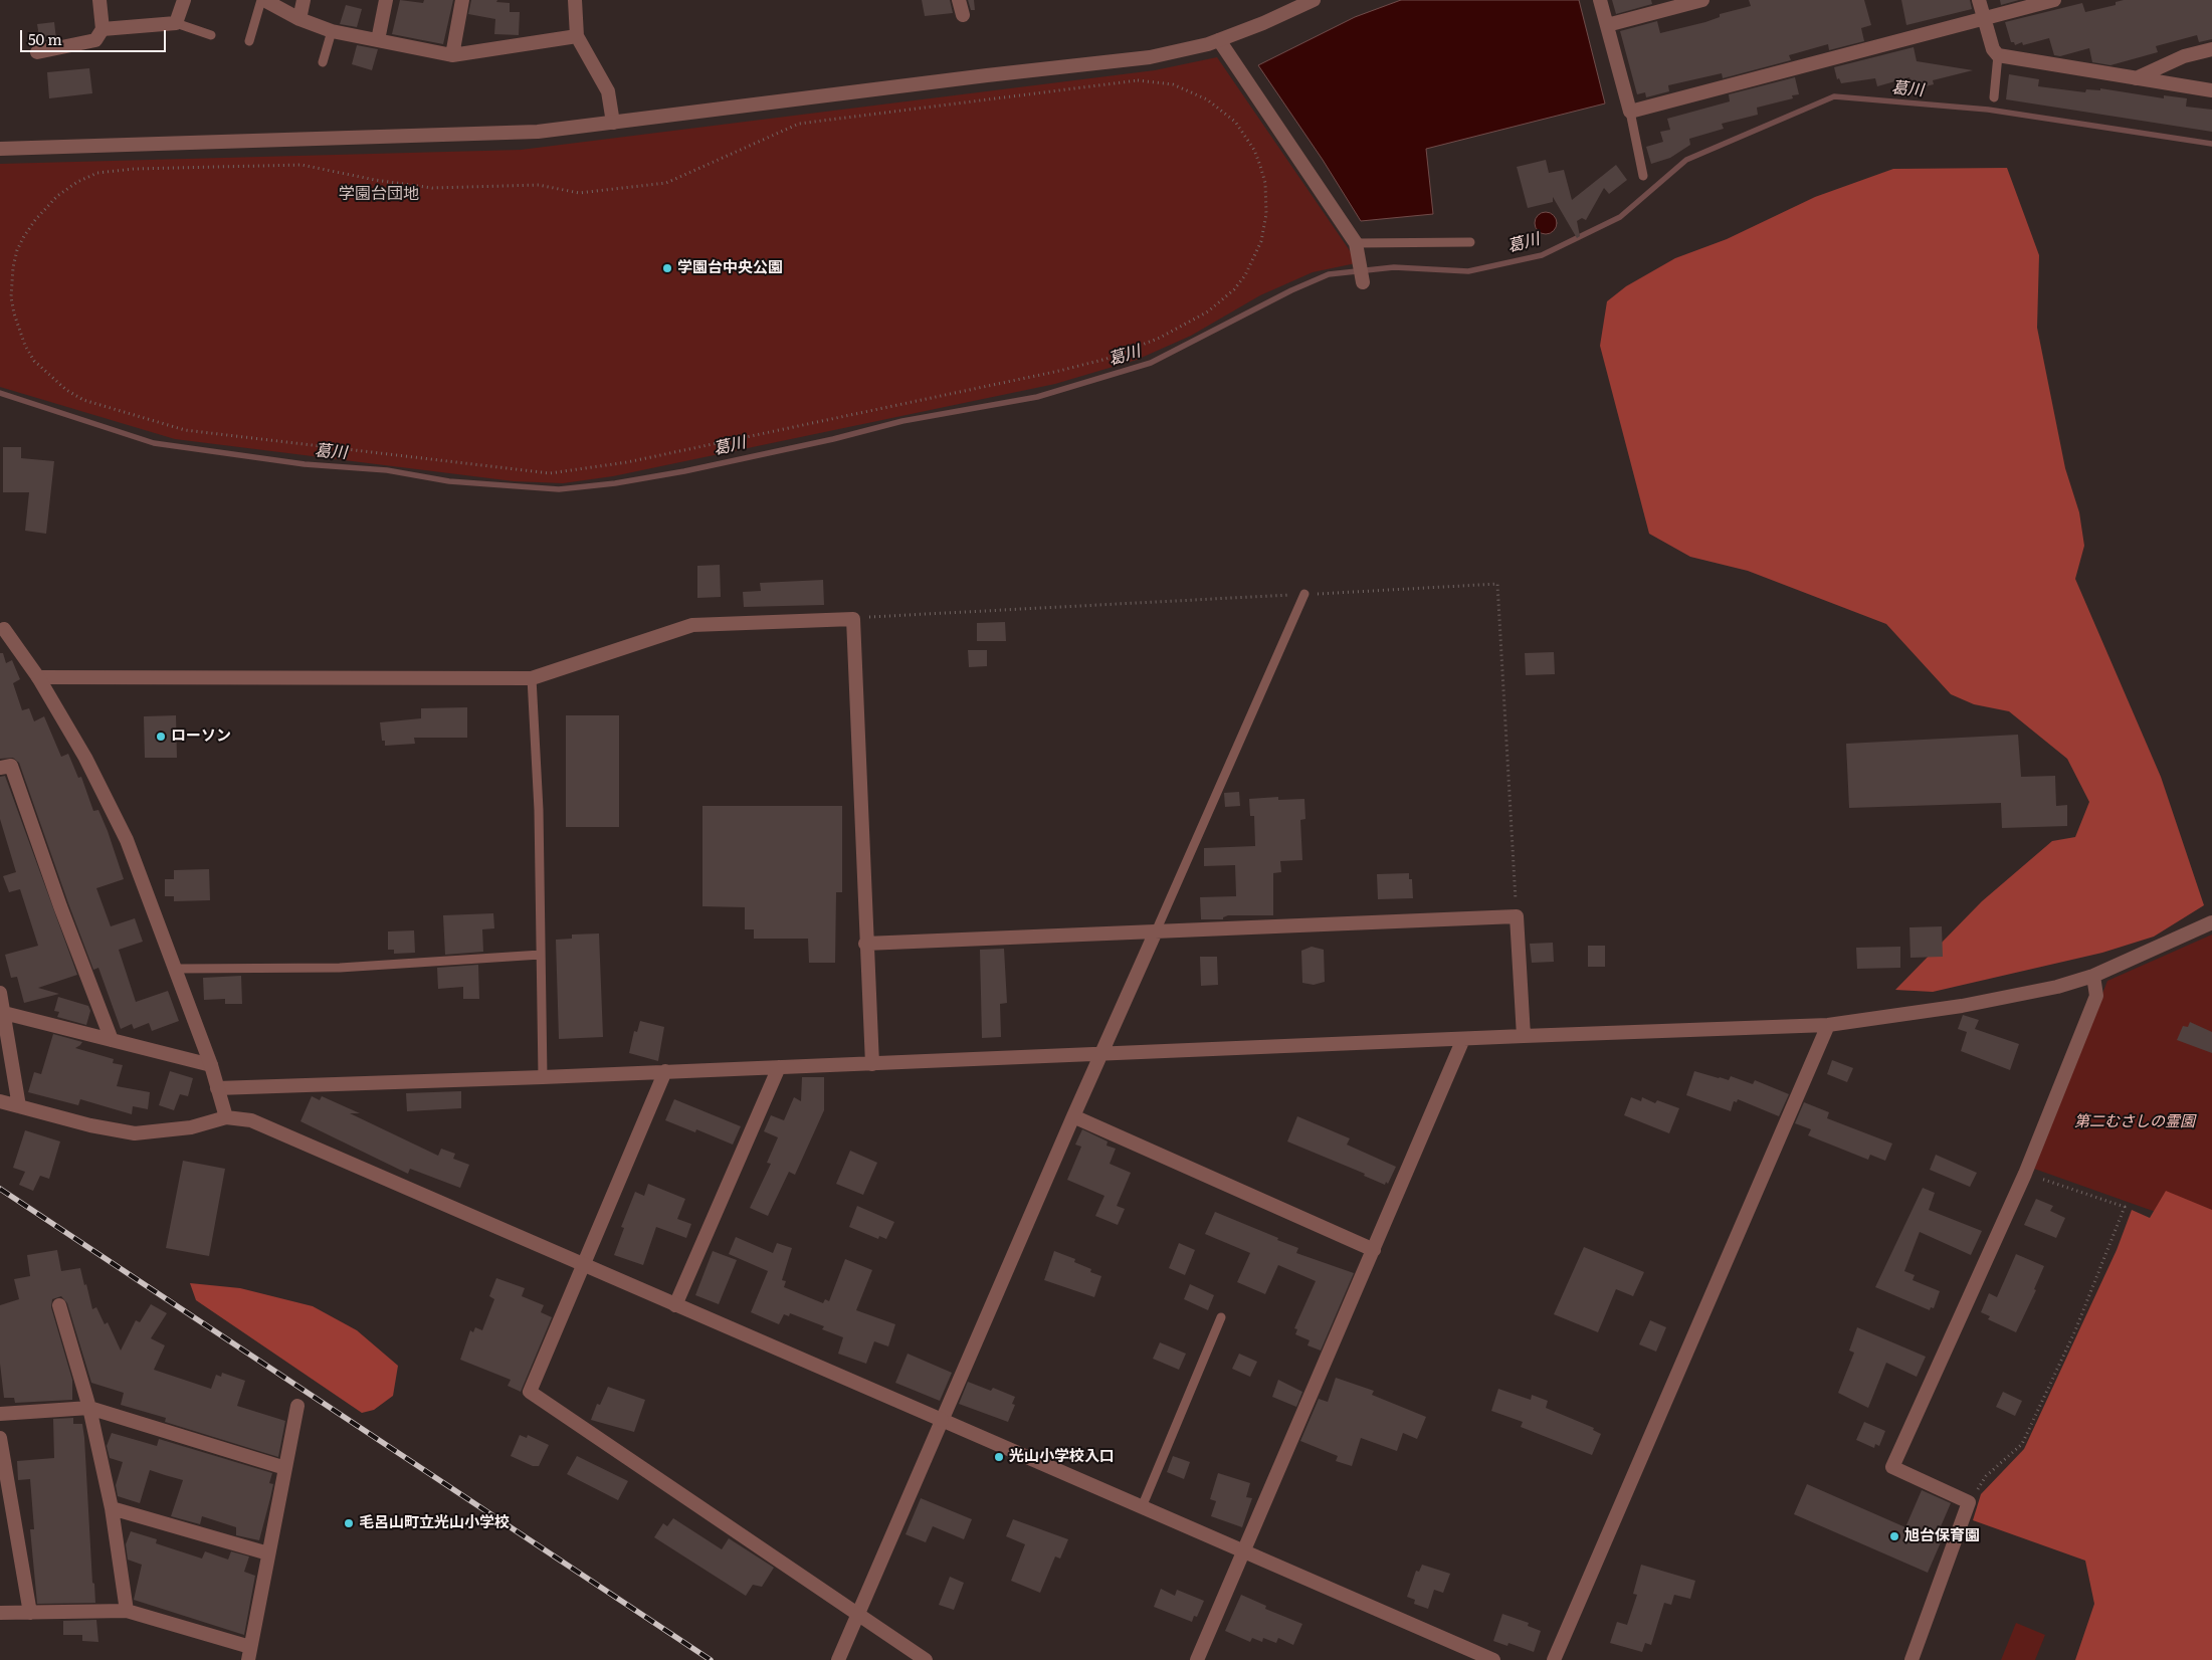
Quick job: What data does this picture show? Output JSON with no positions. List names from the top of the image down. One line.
{"districts":["学園台団地"],"water":["葛川"],"parks":["第二むさしの霊園"],"places":["学園台中央公園","ローソン","光山小学校入口","毛呂山町立光山小学校","旭台保育園"],"scale_bar":"50 m"}
